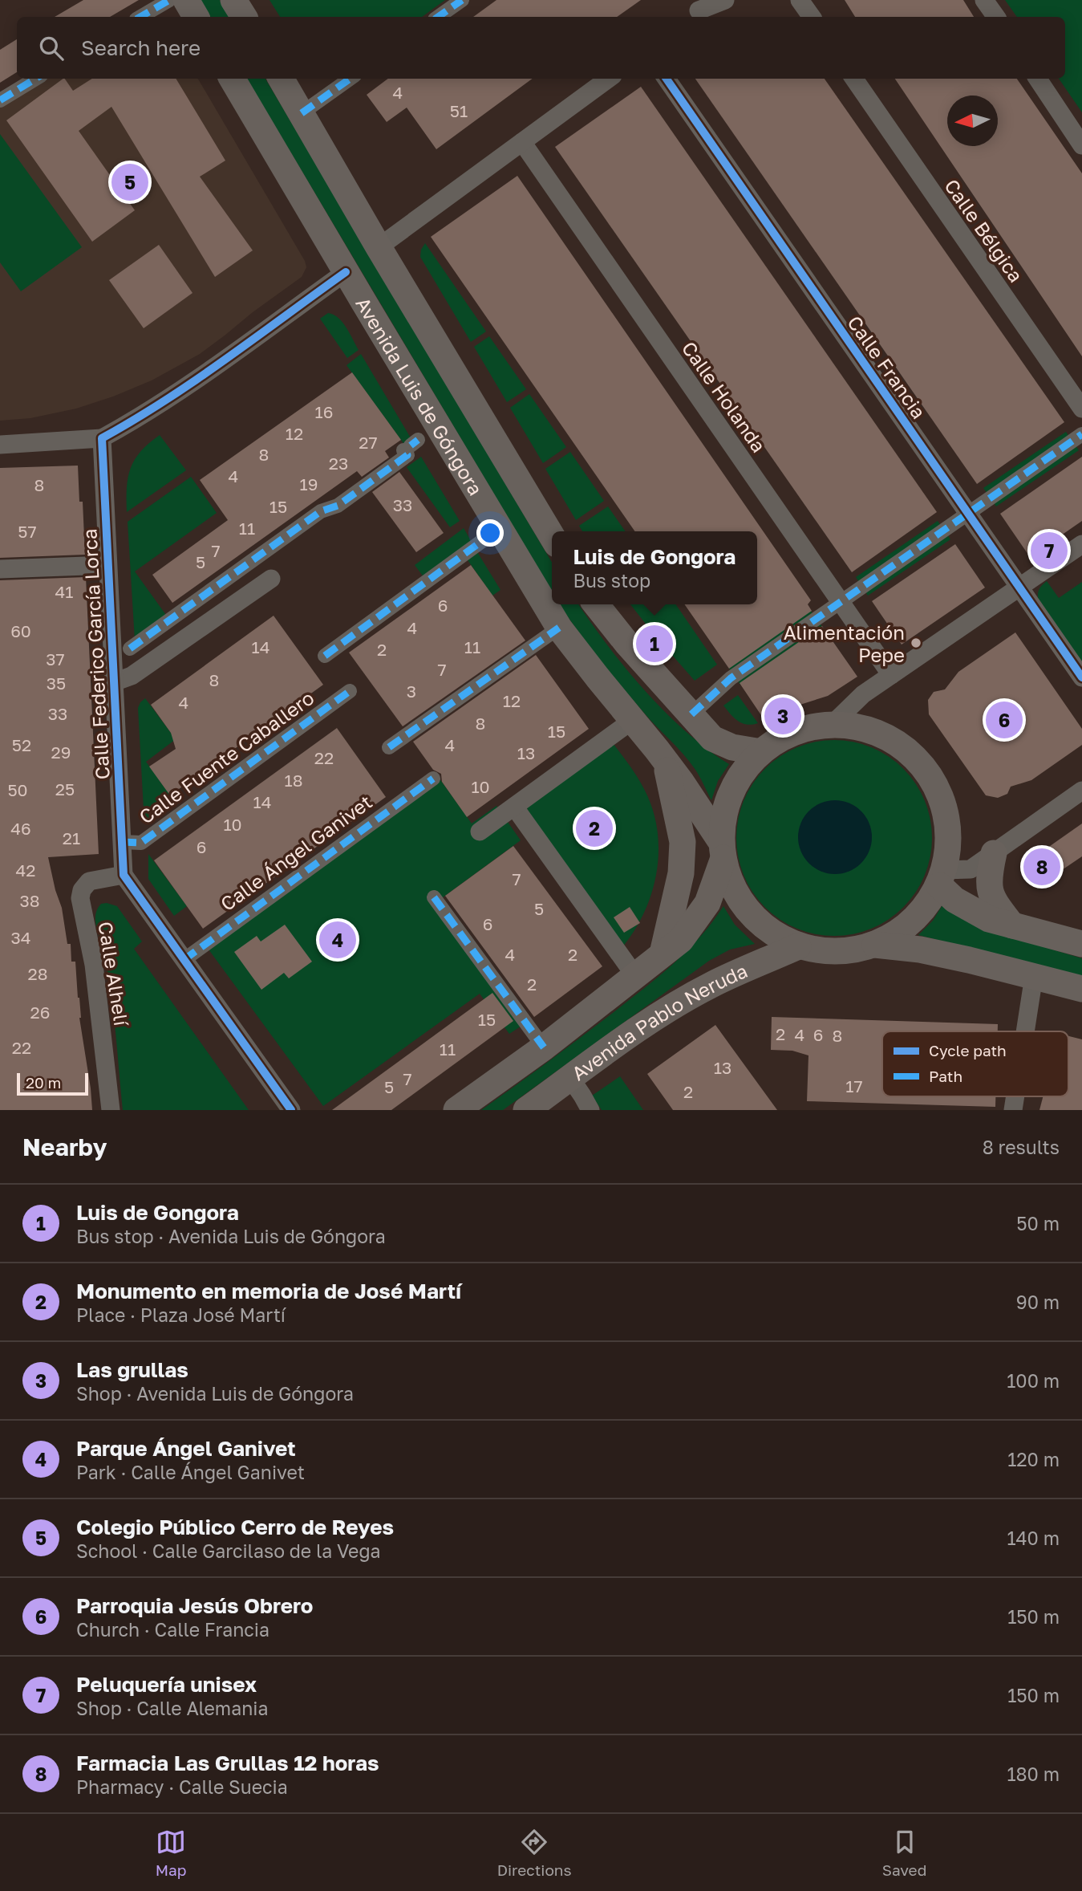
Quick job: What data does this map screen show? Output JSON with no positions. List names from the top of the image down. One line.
{"streets":{"main road":["Avenida Luis de Góngora","Avenida Pablo Neruda"],"street":["Calle Bélgica","Calle Francia","Calle Holanda","Calle Federico García Lorca","Calle Fuente Caballero","Calle Ángel Ganivet","Calle Alhelí"]},"crossings":[["Calle Federico García Lorca","Calle Fuente Caballero"],["Calle Federico García Lorca","Calle Alhelí"]],"places":["Alimentación Pepe"],"house_numbers":["4","51","16","12","27","8","23","4","19","8","33","15","11","57","7","5","41","6","4","60","14","11","2","37","7","8","35","3","12","4","33","8","15","52","4","29","13","22","18","10","25","50","14","10","46","21","6","42","7","38","5","6","34","4","2","28","2","26","15","2","4","6","8","22","11","13","7","17","5","2"],"legend":["Cycle path","Path"],"scale_bar":"20 m","north":"left","page":{"search":"Search here","pins":["5","7","1","3","6","2","8","4"],"popup":["Luis de Gongora","Bus stop"],"scale":"20 m","heading":["Nearby","8 results"],"list":[{"mark":"1","name":"Luis de Gongora","note":"Bus stop · Avenida Luis de Góngora","value":"50 m"},{"mark":"2","name":"Monumento en memoria de José Martí","note":"Place · Plaza José Martí","value":"90 m"},{"mark":"3","name":"Las grullas","note":"Shop · Avenida Luis de Góngora","value":"100 m"},{"mark":"4","name":"Parque Ángel Ganivet","note":"Park · Calle Ángel Ganivet","value":"120 m"},{"mark":"5","name":"Colegio Público Cerro de Reyes","note":"School · Calle Garcilaso de la Vega","value":"140 m"},{"mark":"6","name":"Parroquia Jesús Obrero","note":"Church · Calle Francia","value":"150 m"},{"mark":"7","name":"Peluquería unisex","note":"Shop · Calle Alemania","value":"150 m"},{"mark":"8","name":"Farmacia Las Grullas 12 horas","note":"Pharmacy · Calle Suecia","value":"180 m"}],"nav":["Map","Directions","Saved"]}}
